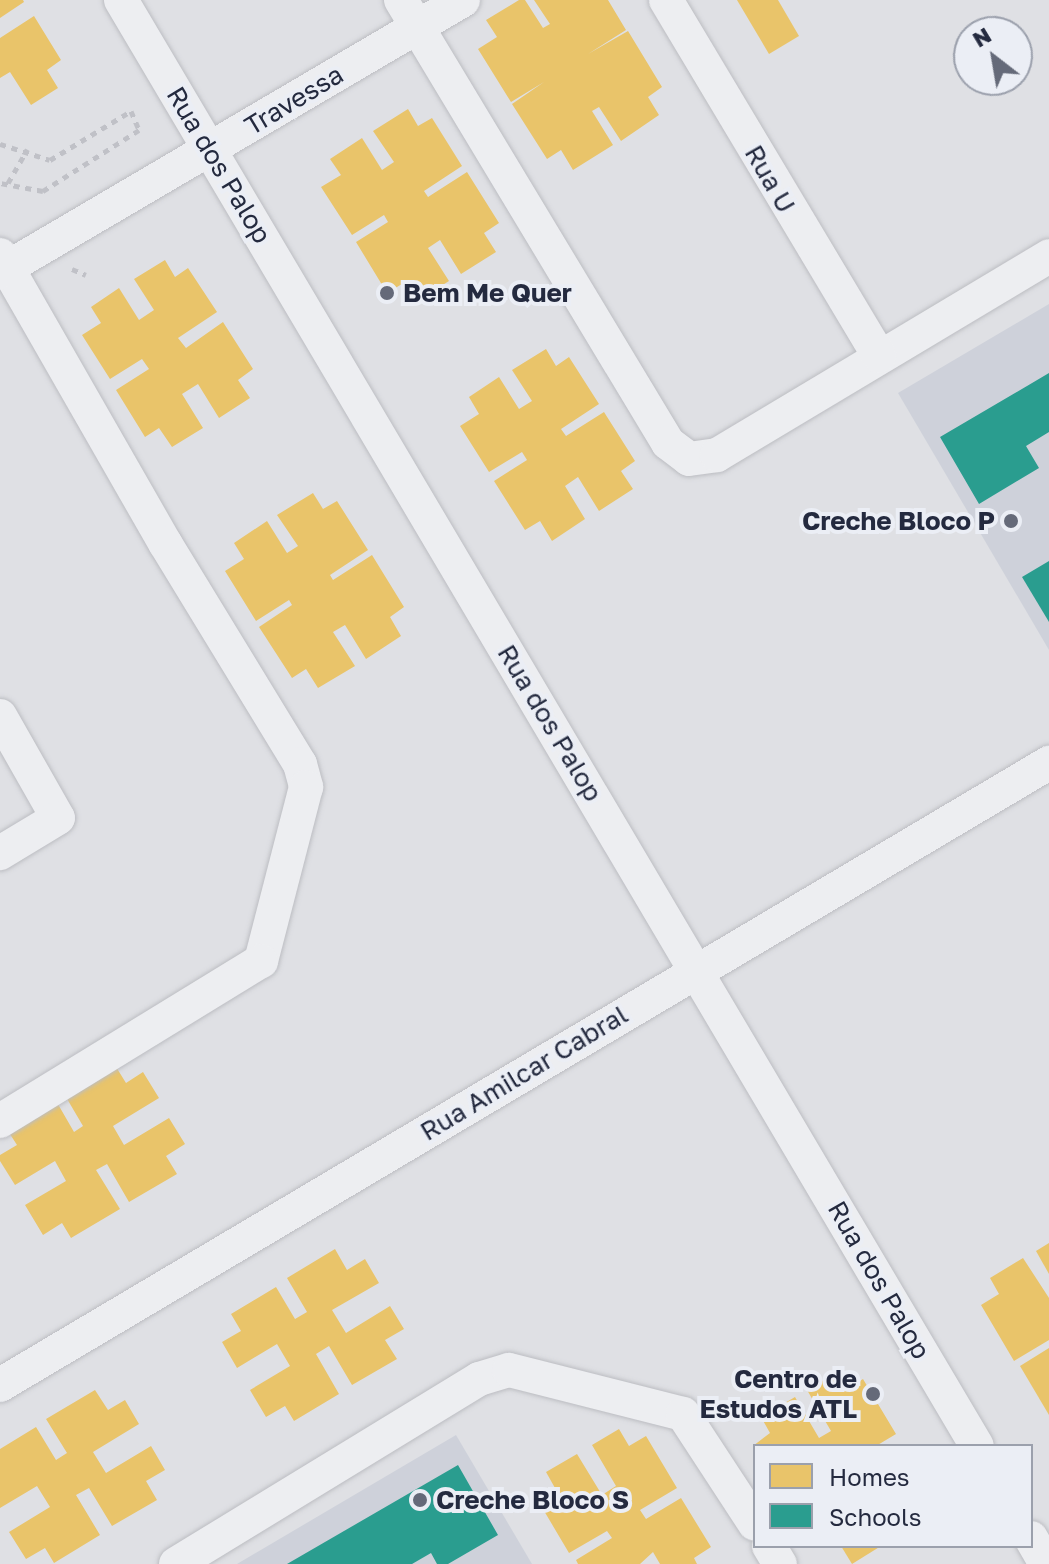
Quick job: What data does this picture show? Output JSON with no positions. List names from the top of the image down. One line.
{"streets":{"street":["Travessa","Rua dos Palop","Rua U","Rua Amilcar Cabral"]},"crossings":[["Travessa","Rua dos Palop"],["Rua dos Palop","Rua Amilcar Cabral"]],"places":["Bem Me Quer","Creche Bloco P","Centro de Estudos ATL","Creche Bloco S"],"legend":["Homes","Schools"],"north":"top left"}
